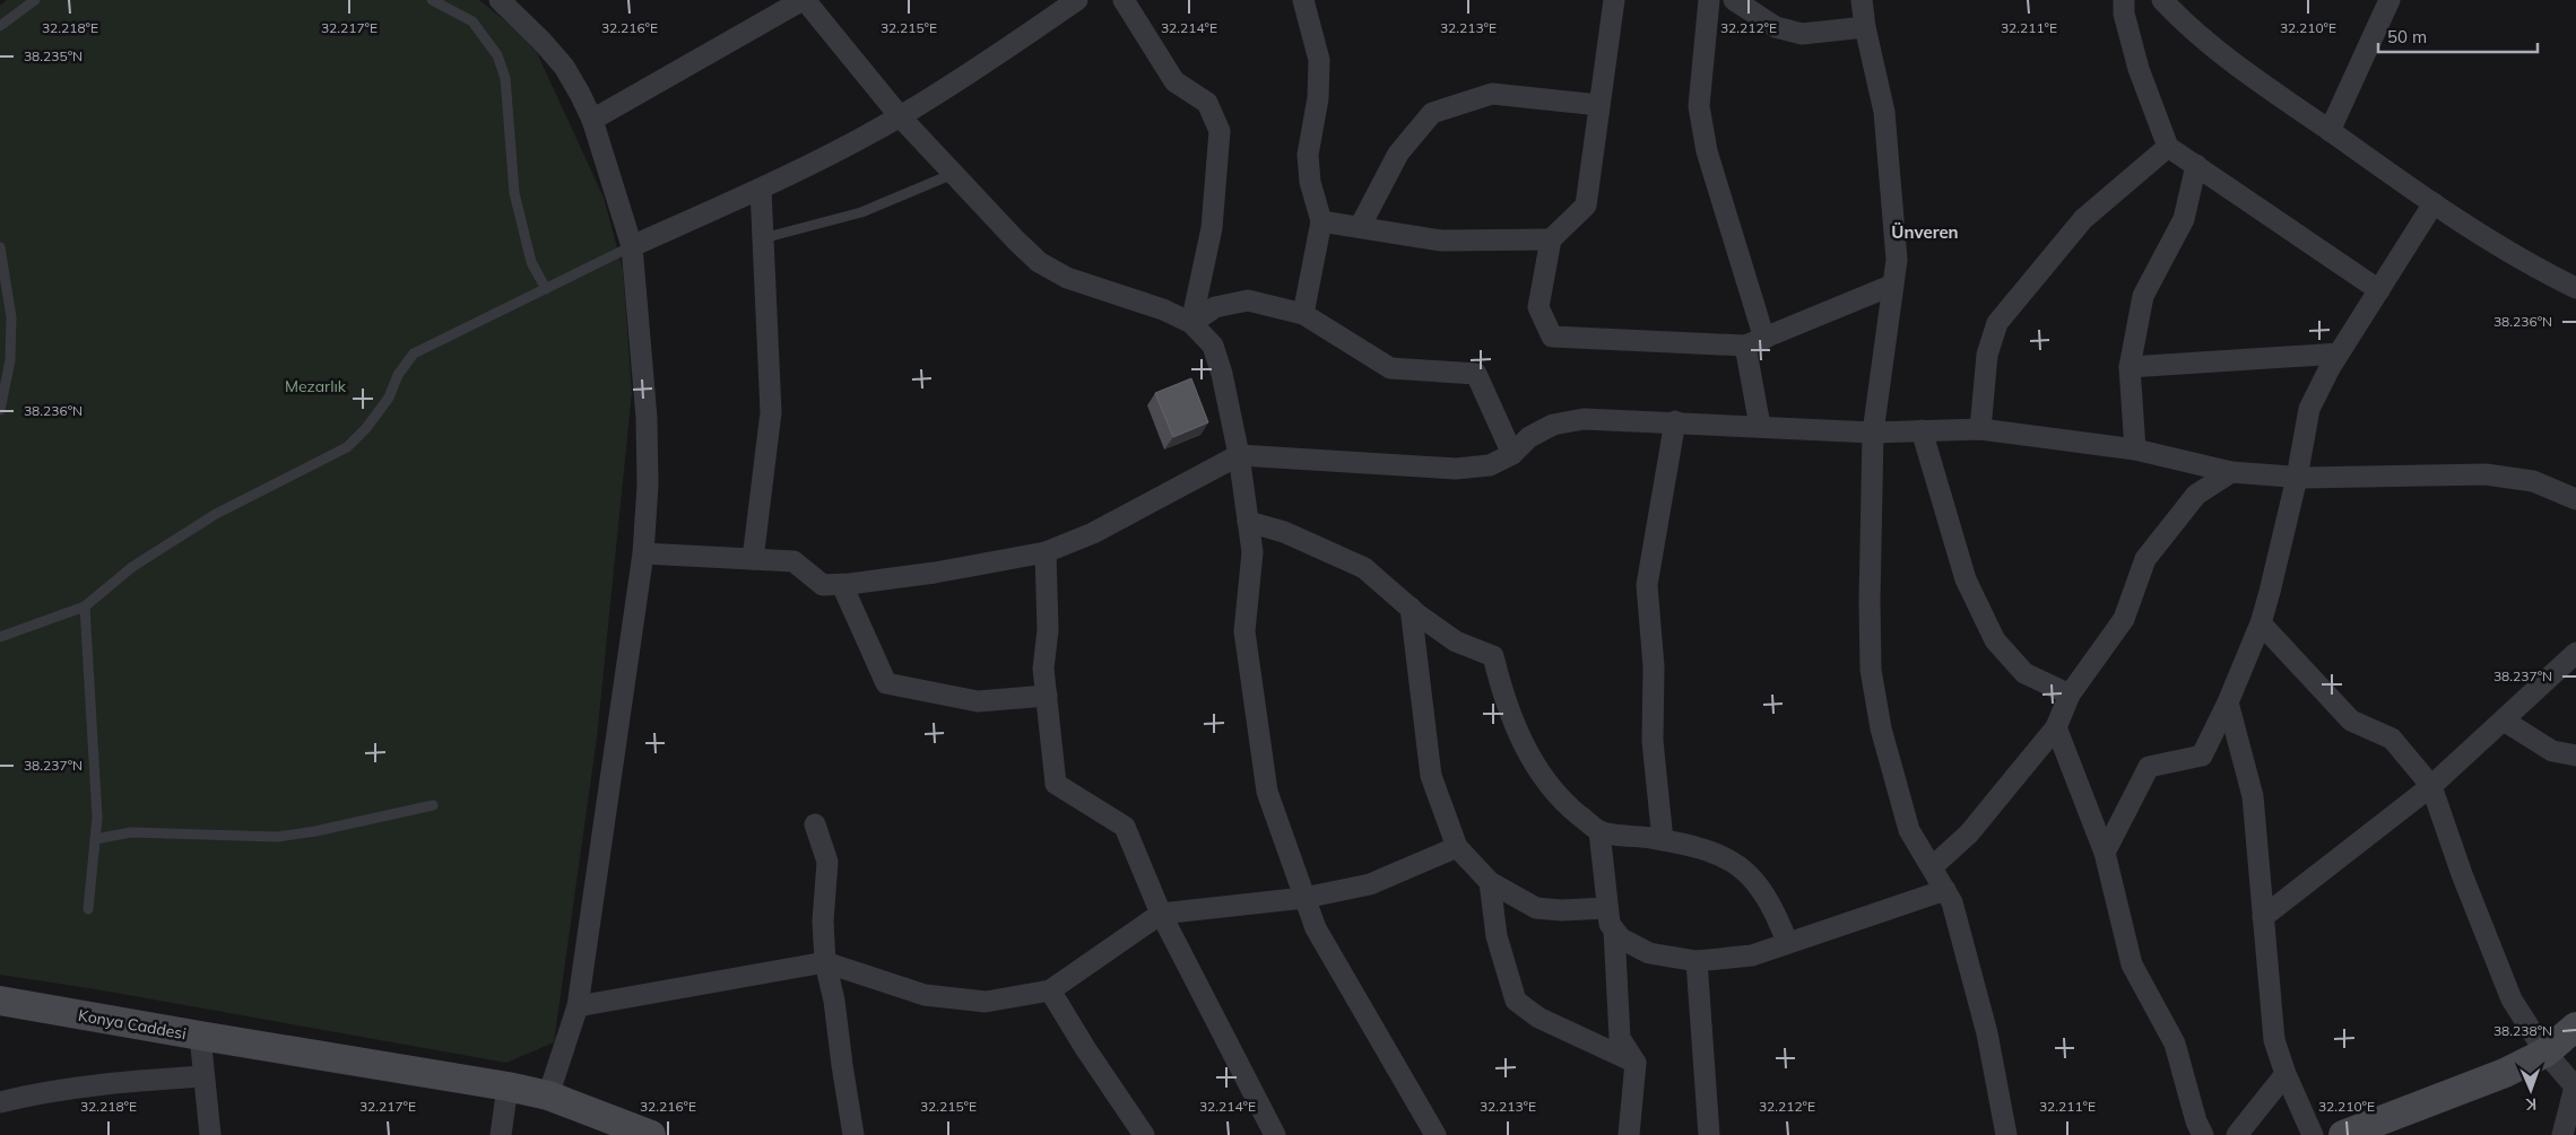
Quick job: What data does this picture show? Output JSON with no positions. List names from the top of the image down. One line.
{"streets":{"main road":["Konya Caddesi"]},"districts":["Ünveren"],"parks":["Mezarlık"],"scale_bar":"50 m","north":"bottom","coordinates":["32.218°E","32.217°E","32.216°E","32.215°E","32.214°E","32.213°E","32.212°E","32.211°E","32.210°E","38.235°N","38.236°N","38.237°N","38.238°N"]}
